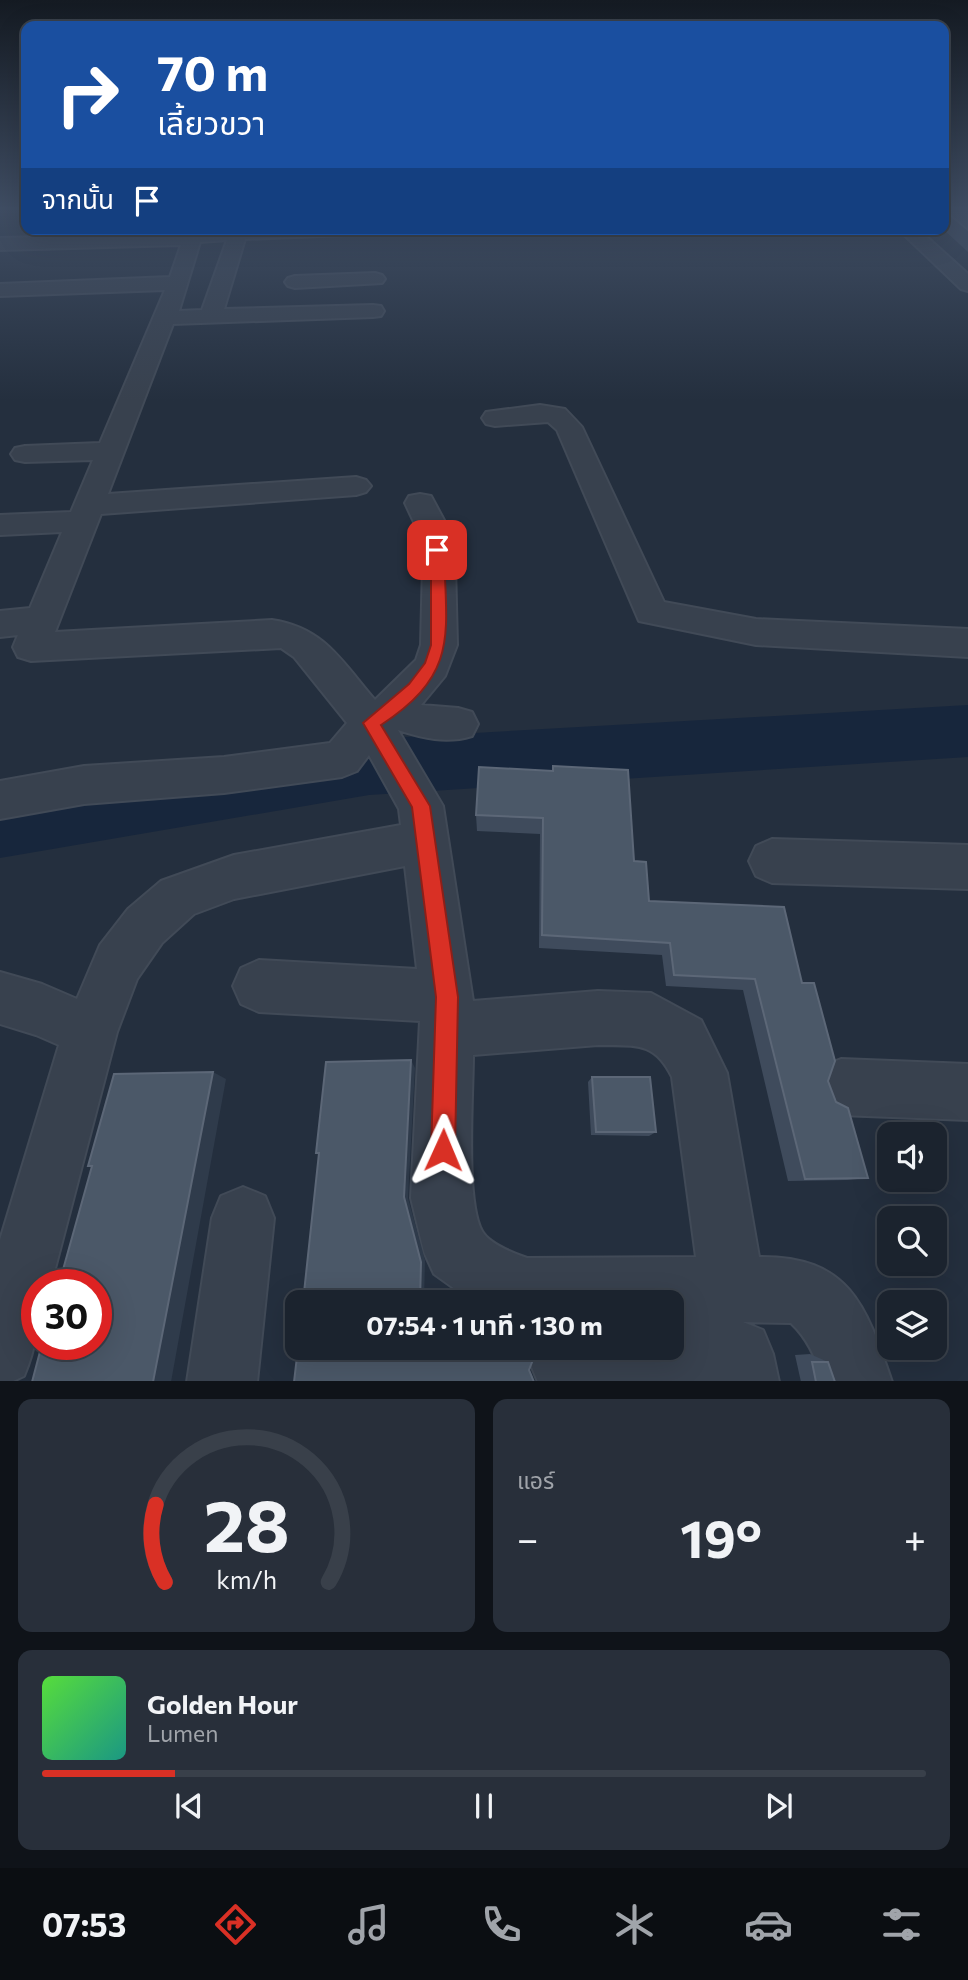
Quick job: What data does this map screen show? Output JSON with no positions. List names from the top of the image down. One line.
{"page":{"turn":["70 m","เลี้ยวขวา"],"then":"จากนั้น","limit":"30","trip":"07:54 · 1 นาที · 130 m","tile":"แอร์","heat":["−","19°","+"],"song":["Golden Hour","Lumen"],"tabs":"07:53","gauge":["28","km/h"]}}
